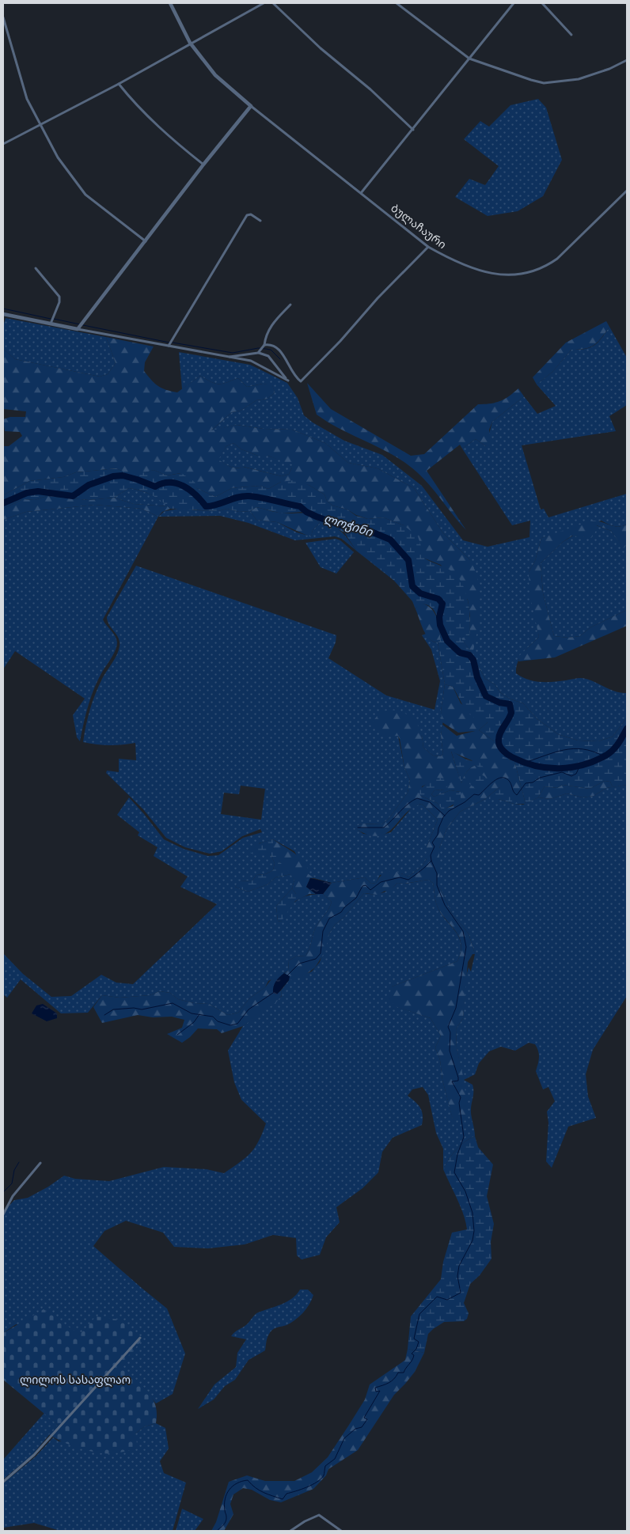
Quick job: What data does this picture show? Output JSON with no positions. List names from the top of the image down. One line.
{"streets":{"street":["ბულაჩაური"]},"water":["ლოჭინი"],"parks":["ლილოს სასაფლაო"]}
